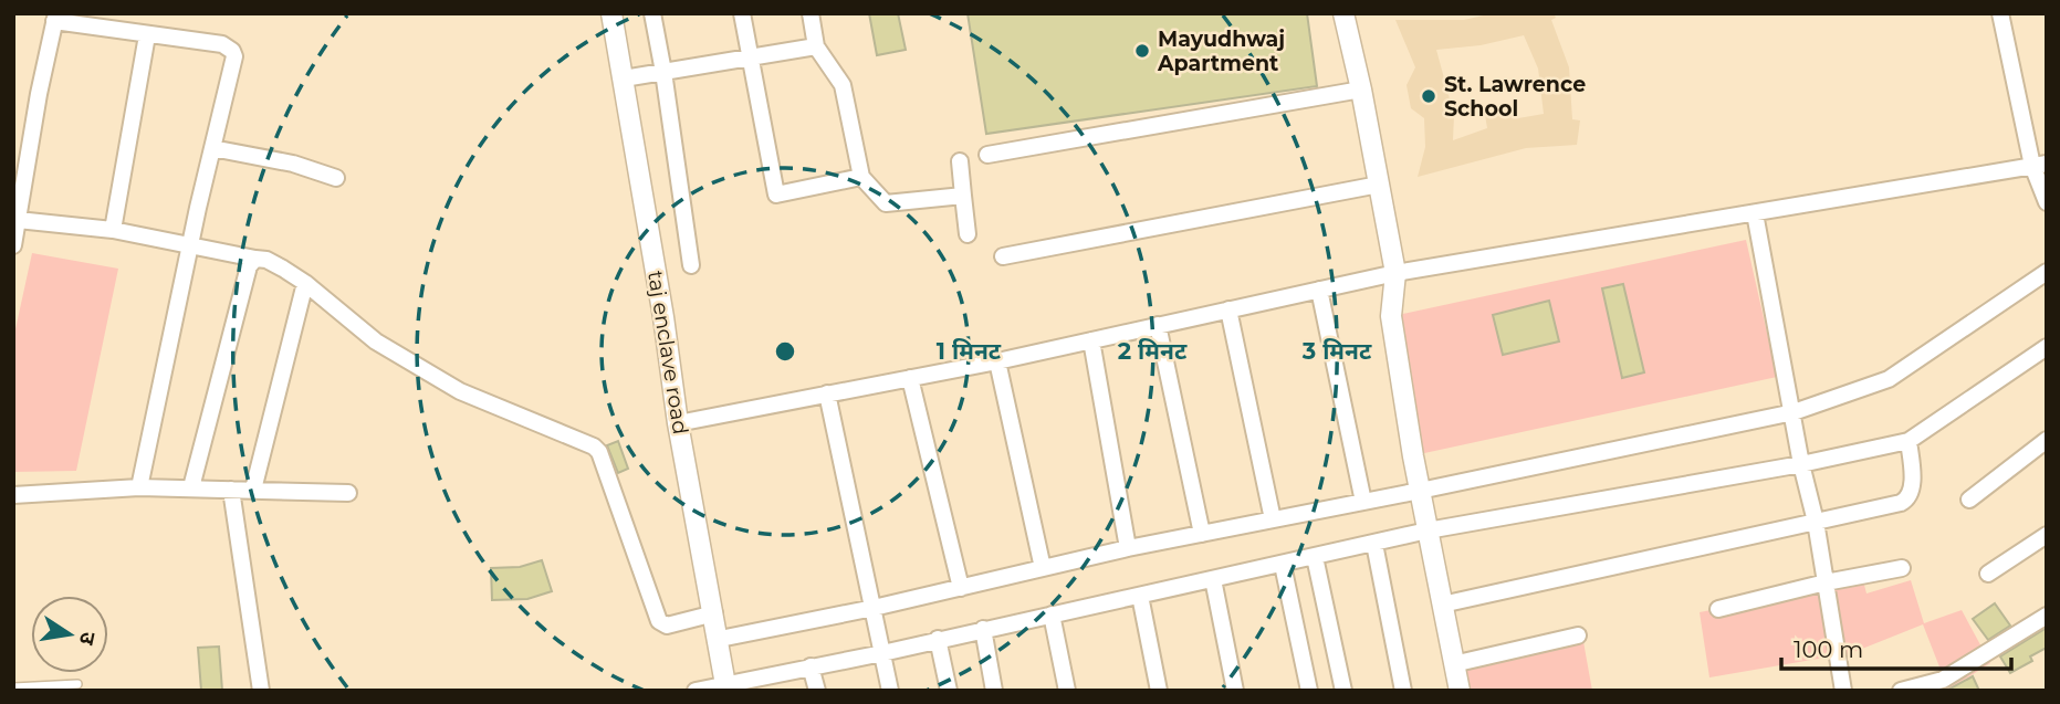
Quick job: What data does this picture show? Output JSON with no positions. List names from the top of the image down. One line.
{"streets":{"street":["taj enclave road"]},"places":["Mayudhwaj Apartment","St. Lawrence School"],"scale_bar":"100 m","north":"right","rings":["1 मिनट","2 मिनट","3 मिनट"]}
